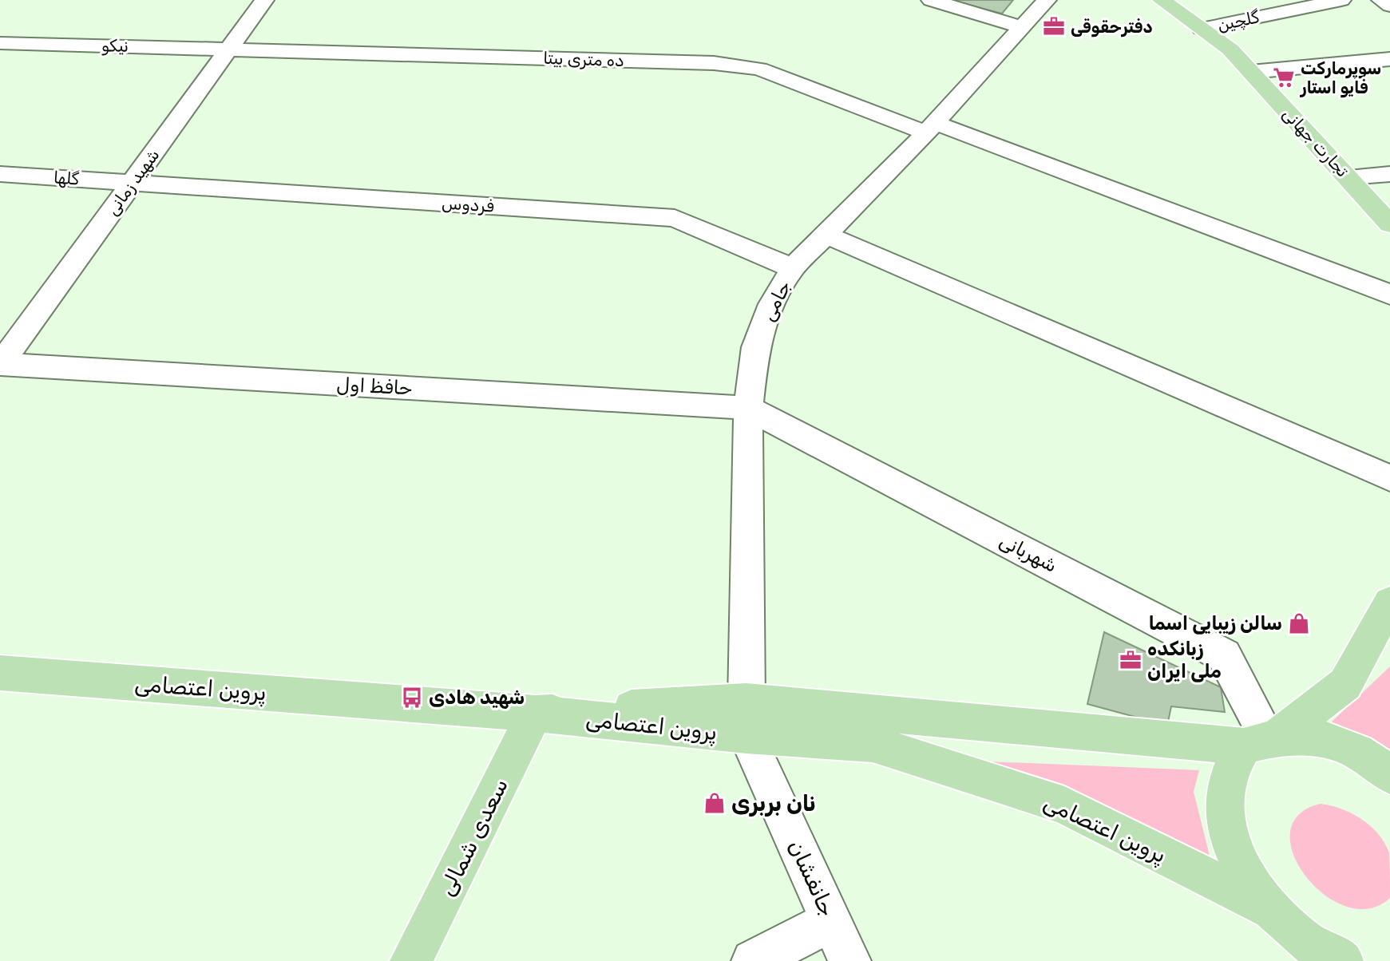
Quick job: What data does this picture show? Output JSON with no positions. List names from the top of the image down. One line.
{"streets":{"main road":["تجارت جهانی","پروین اعتصامى","سعدى شمالى"],"street":["گلچین","نیکو","ده متری بیتا","گلها","شهید زمانی","فردوس","جامی","حافظ اول","شهربانی","جانفشان"]},"crossings":[["گلچین","تجارت جهانی"],["نیکو","ده متری بیتا"],["نیکو","شهید زمانی"],["ده متری بیتا","شهید زمانی"],["ده متری بیتا","جامی"],["گلها","شهید زمانی"],["گلها","فردوس"],["شهید زمانی","فردوس"],["شهید زمانی","حافظ اول"],["فردوس","جامی"],["جامی","حافظ اول"],["جامی","شهربانی"],["جامی","پروین اعتصامى"],["جامی","جانفشان"],["حافظ اول","شهربانی"],["پروین اعتصامى","سعدى شمالى"],["پروین اعتصامى","جانفشان"]],"places":{"office":["دفترحقوقی","زبانکده ملی ایران"],"supermarket":["سوپرمارکت فایو استار"],"shop":["سالن زیبایی اسما","نان بربری"],"bus stop":["شهید هادی"]}}
